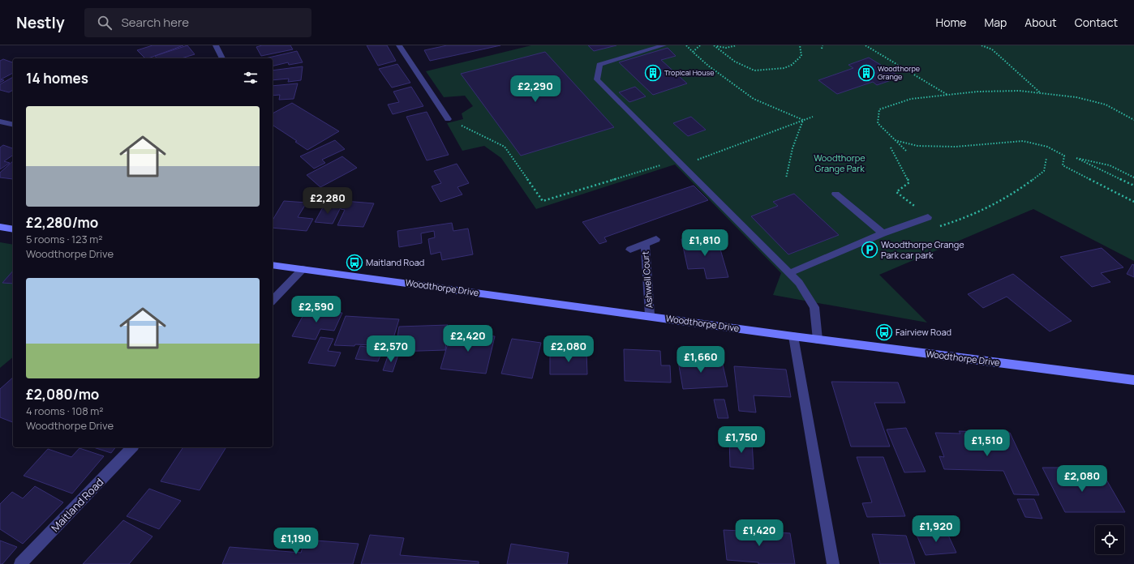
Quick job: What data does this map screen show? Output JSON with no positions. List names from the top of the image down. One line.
{"streets":{"street":["Ashwell Court","Woodthorpe Drive","Maitland Road"]},"crossings":[["Ashwell Court","Woodthorpe Drive"]],"parks":["Woodthorpe Grange Park"],"places":{"building":["Tropical House","Woodthorpe Grange"],"parking":["Woodthorpe Grange Park car park"],"bus stop":["Maitland Road","Fairview Road"]},"page":{"header":"Nestly","search":"Search here","nav":["Home","Map","About","Contact"],"heading":"14 homes","price":["£2,290","£2,280","£1,810","£2,590","£2,420","£2,570","£2,080","£1,660","£1,750","£1,510","£2,080","£1,920","£1,420","£1,190"],"list":[{"name":"£2,280/mo","note":"5 rooms · 123 m² · Woodthorpe Drive"},{"name":"£2,080/mo","note":"4 rooms · 108 m² · Woodthorpe Drive"}]}}
